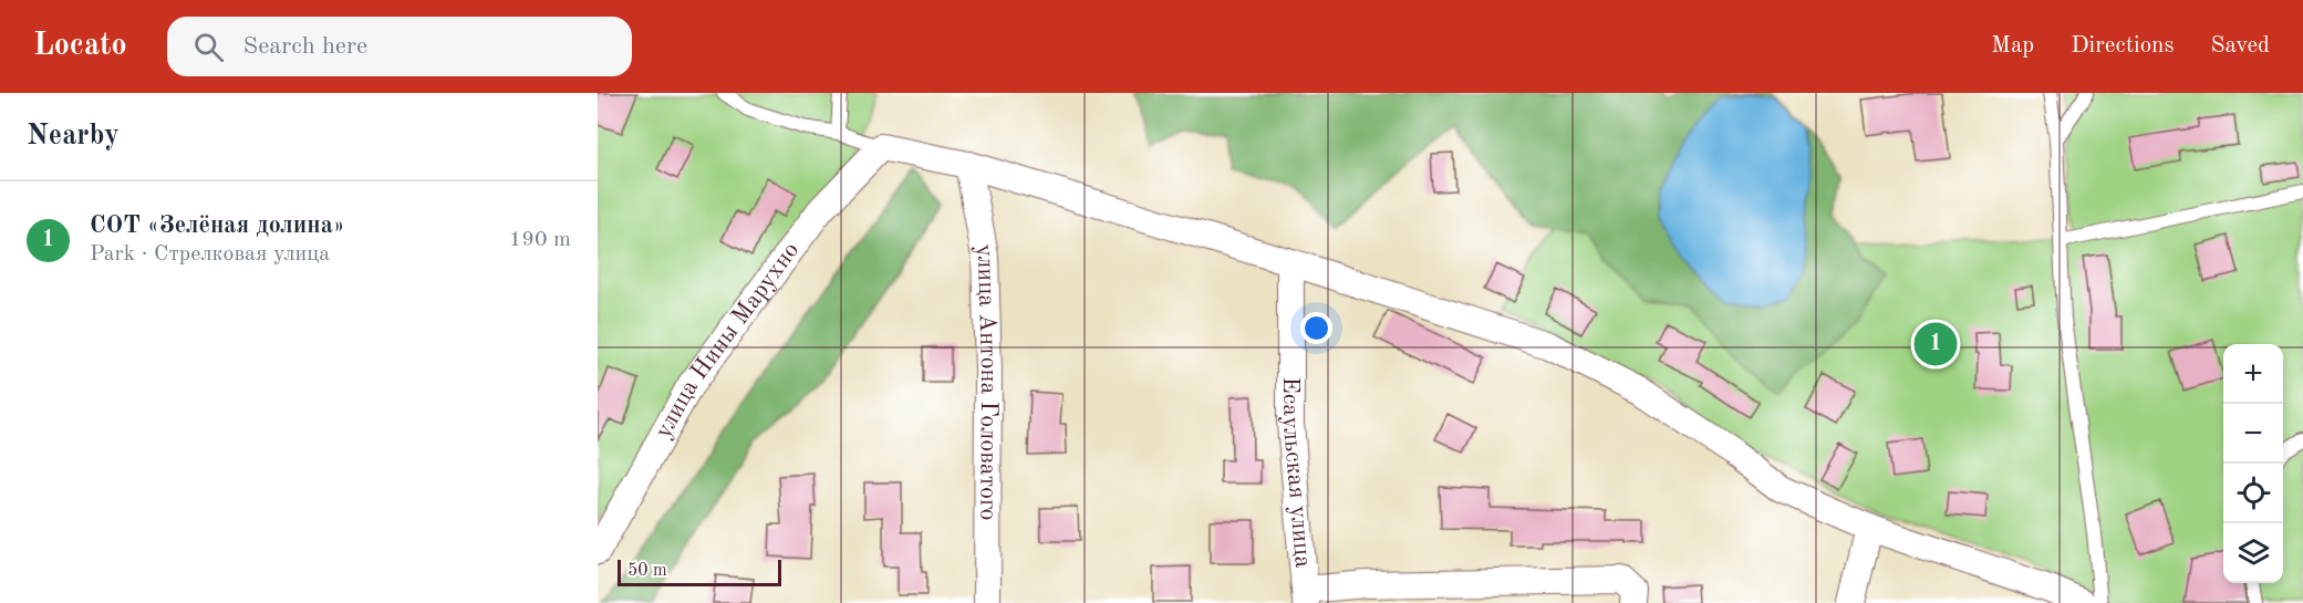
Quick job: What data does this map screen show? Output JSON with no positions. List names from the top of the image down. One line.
{"streets":{"street":["улица Нины Марухно","улица Антона Головатого","Есаульская улица"]},"scale_bar":"50 m","page":{"header":"Locato","search":"Search here","nav":["Map","Directions","Saved"],"heading":"Nearby","list":[{"mark":"1","name":"СОТ «Зелёная долина»","note":"Park · Стрелковая улица","value":"190 m"}],"pins":"1","map_buttons":["+","−"],"scale":"50 m"}}
